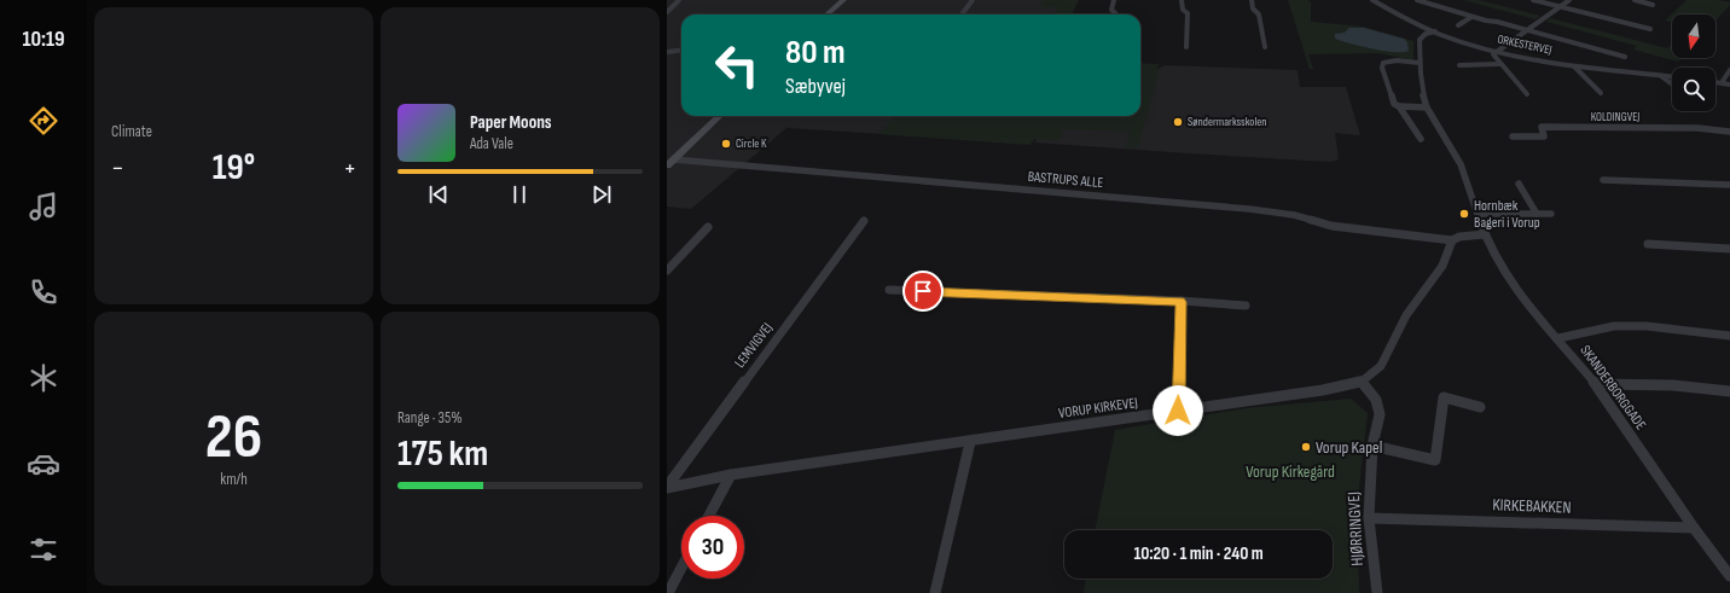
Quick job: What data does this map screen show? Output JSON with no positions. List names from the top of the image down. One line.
{"streets":{"street":["ORKESTERVEJ","KOLDINGVEJ","BASTRUPS ALLE","LEMVIGVEJ","SKANDERBORGGADE","VORUP KIRKEVEJ","KIRKEBAKKEN","HJØRRINGVEJ"]},"crossings":[["ORKESTERVEJ","SKANDERBORGGADE"],["BASTRUPS ALLE","VORUP KIRKEVEJ"],["LEMVIGVEJ","VORUP KIRKEVEJ"],["SKANDERBORGGADE","KIRKEBAKKEN"],["VORUP KIRKEVEJ","HJØRRINGVEJ"],["KIRKEBAKKEN","HJØRRINGVEJ"]],"parks":["Vorup Kirkegård"],"places":["Søndermarksskolen","Circle K","Hornbæk Bageri i Vorup","Vorup Kapel"],"north":"bottom","page":{"tabs":"10:19","tile":["Climate",["26","km/h"],["Range · 35%","175 km"]],"turn":["80 m","Sæbyvej"],"song":["Paper Moons","Ada Vale"],"heat":["−","19°","+"],"limit":"30","trip":"10:20 · 1 min · 240 m"}}
